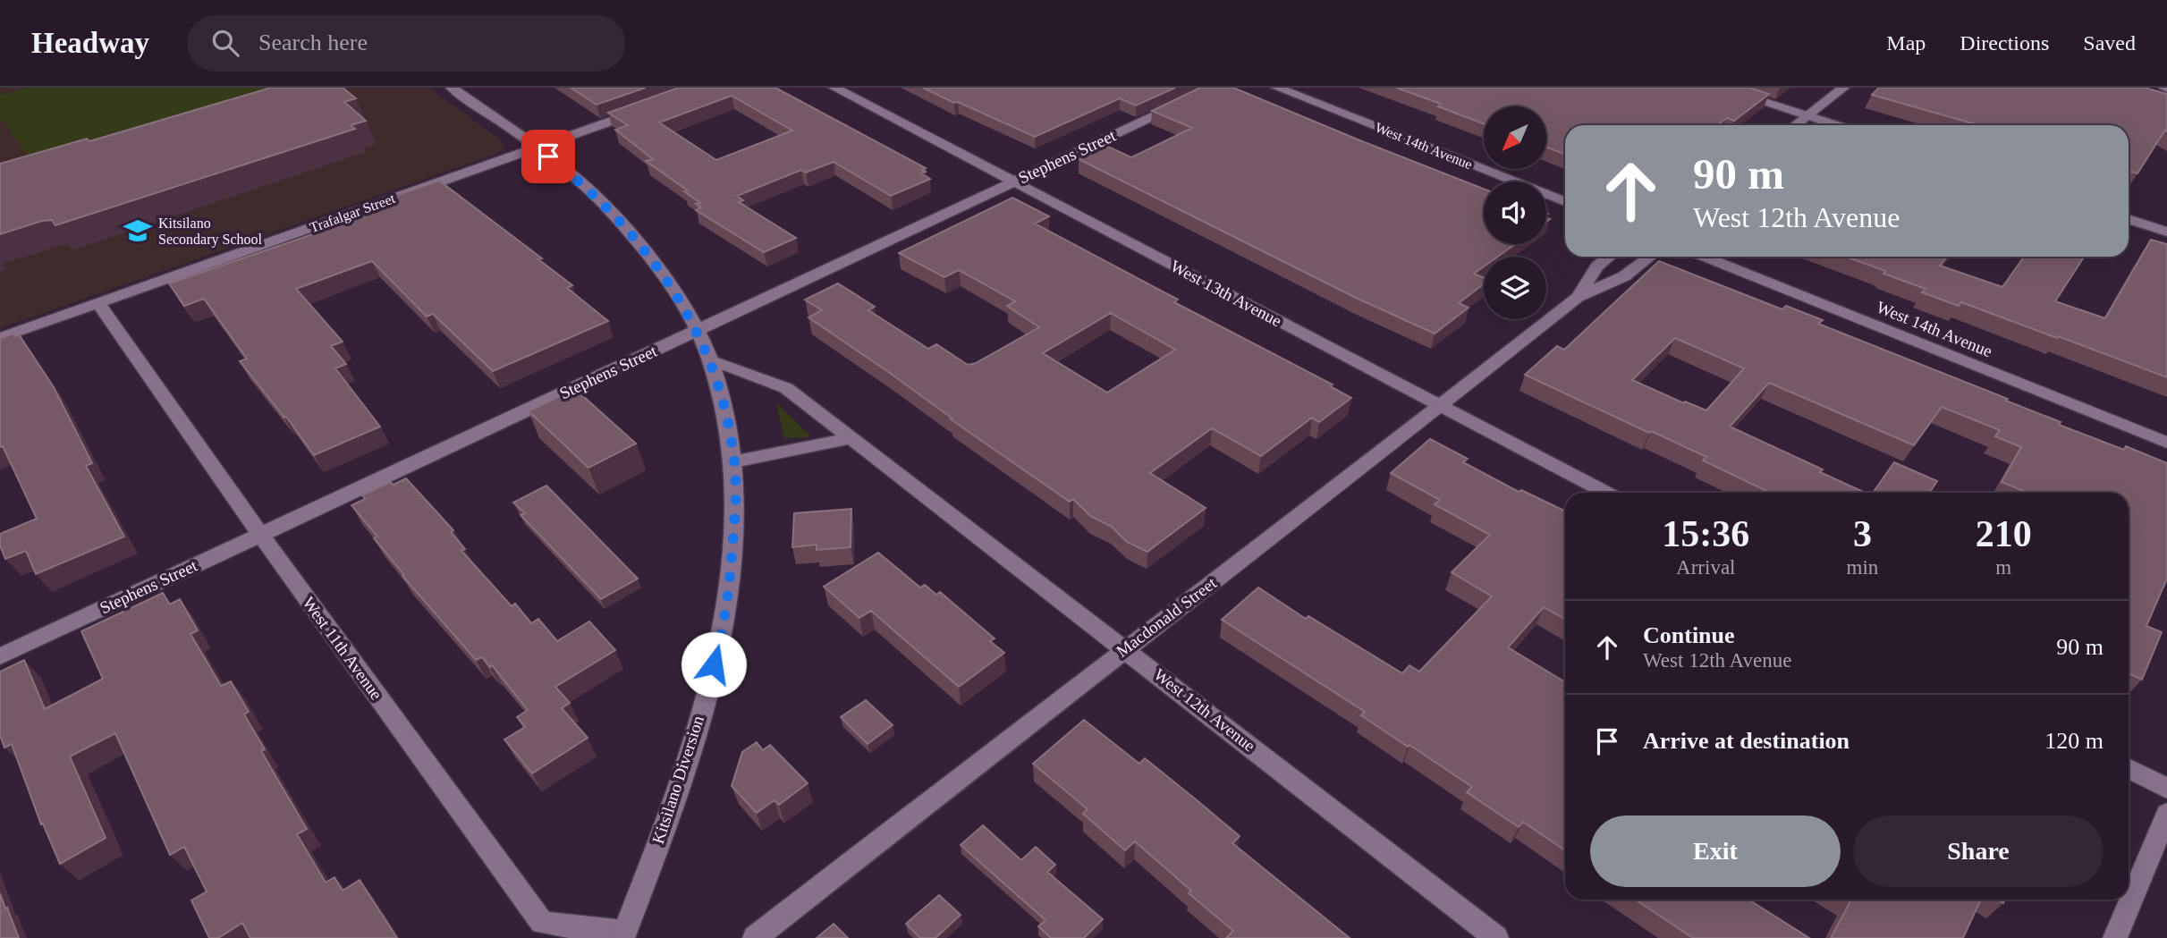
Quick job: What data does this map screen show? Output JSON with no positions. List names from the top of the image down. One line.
{"streets":{"street":["West 14th Avenue","Stephens Street","Trafalgar Street","West 13th Avenue","Macdonald Street","West 11th Avenue","West 12th Avenue","Kitsilano Diversion"]},"crossings":[["Stephens Street","West 13th Avenue"],["Stephens Street","West 11th Avenue"],["Trafalgar Street","West 11th Avenue"],["West 13th Avenue","Macdonald Street"],["Macdonald Street","West 12th Avenue"],["West 11th Avenue","Kitsilano Diversion"],["West 12th Avenue","Kitsilano Diversion"]],"places":{"school or university":["Kitsilano Secondary School"]},"north":"bottom left","page":{"header":"Headway","search":"Search here","nav":["Map","Directions","Saved"],"turn":["90 m","West 12th Avenue"],"eta":["15:36","Arrival","3","min","210","m"],"list":[{"name":"Continue","note":"West 12th Avenue","value":"90 m"},{"name":"Arrive at destination","value":"120 m"}],"buttons":["Exit","Share"]}}
